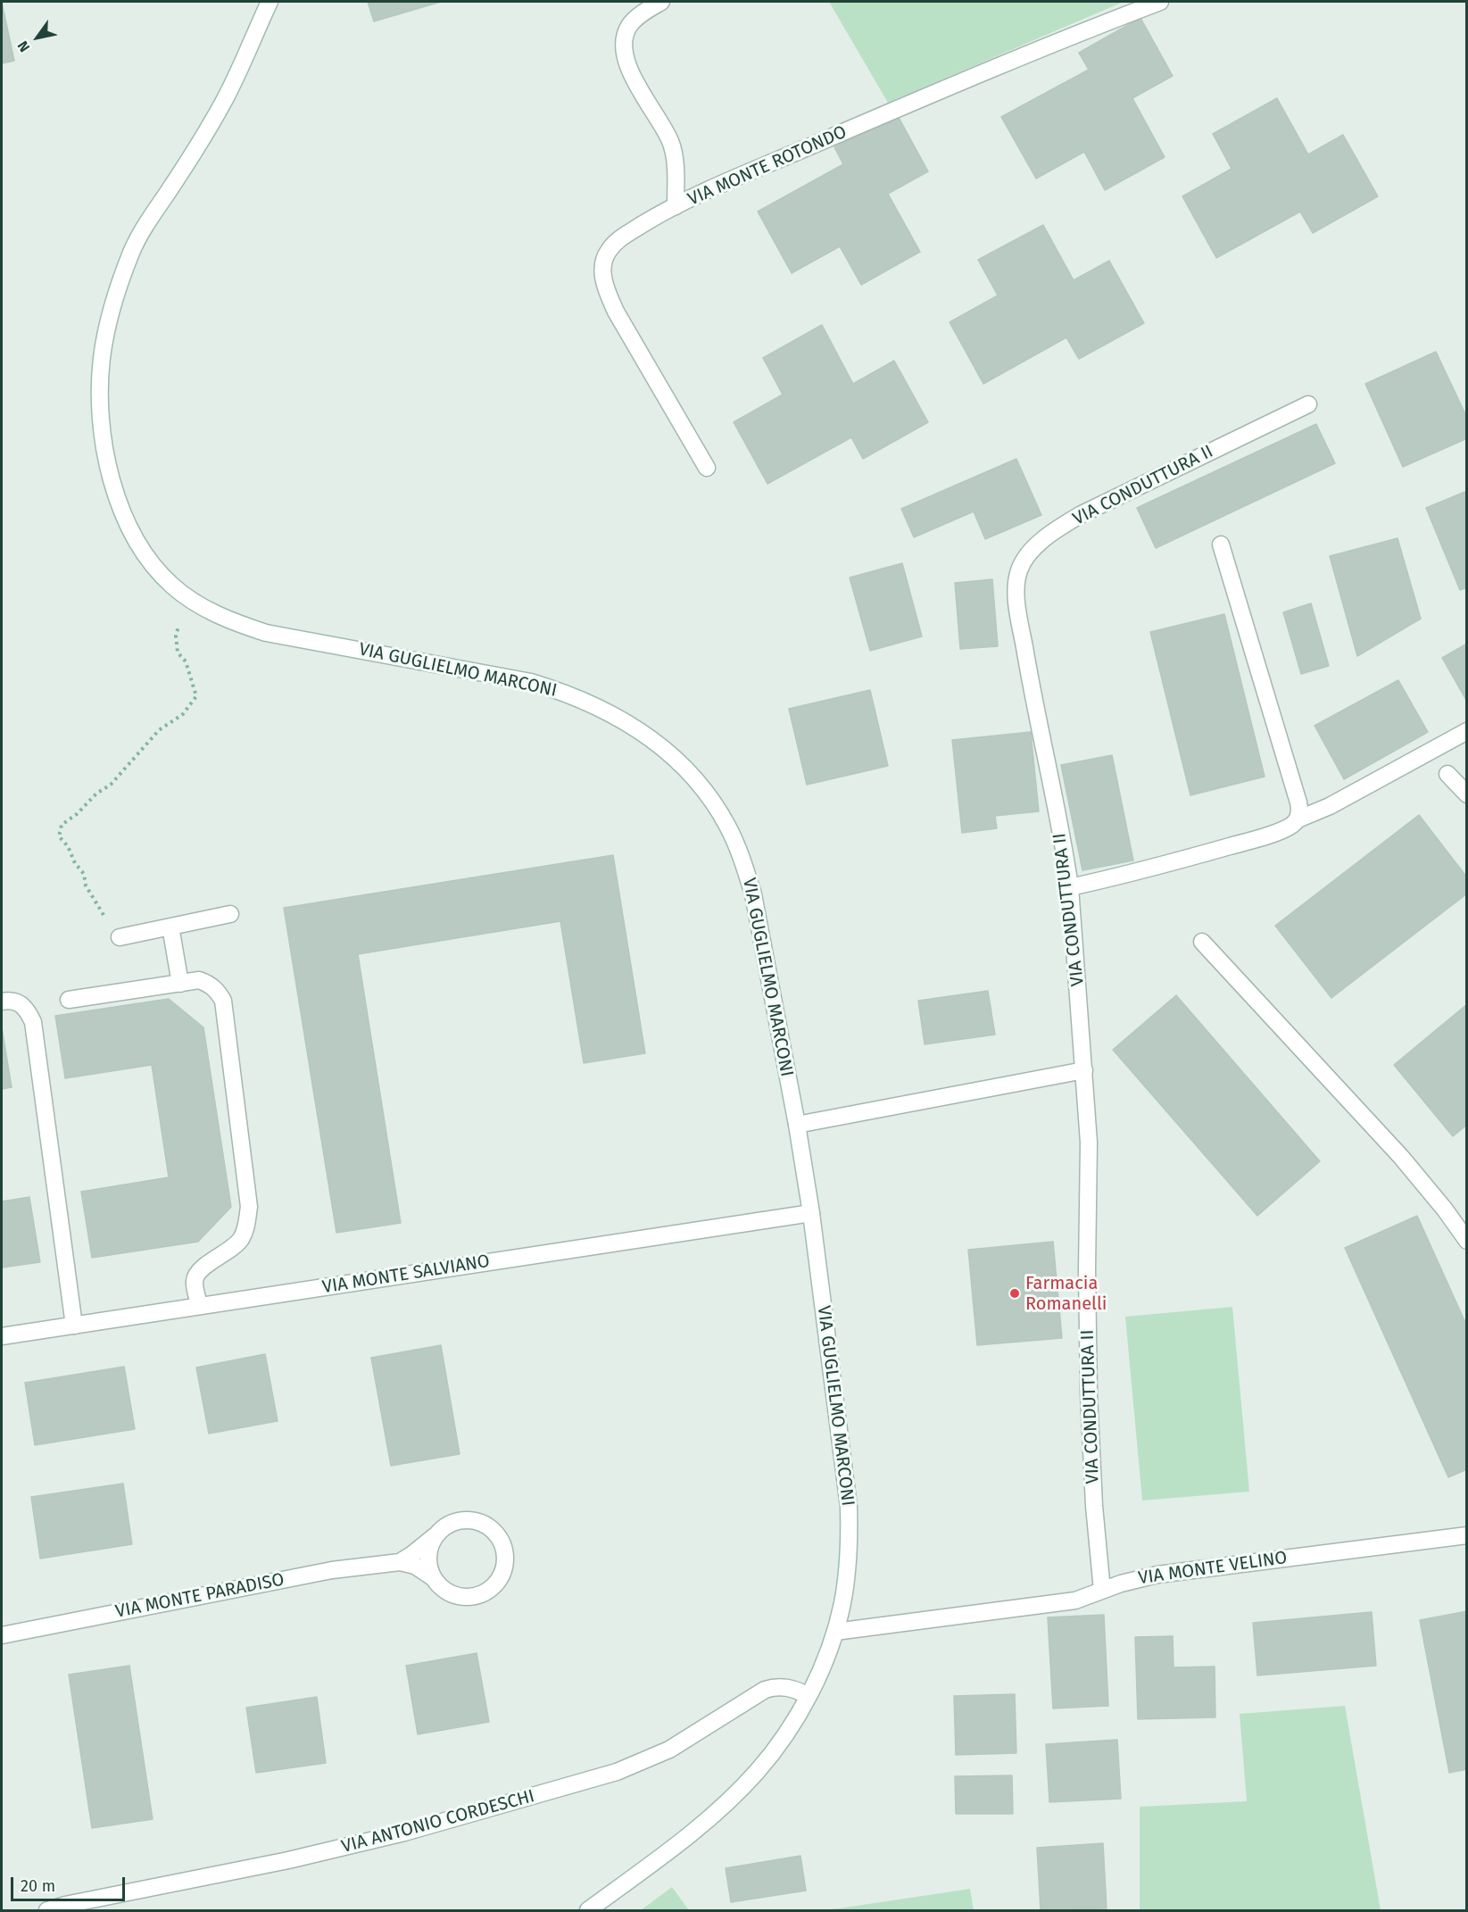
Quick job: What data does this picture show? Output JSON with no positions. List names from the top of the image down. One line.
{"streets":{"street":["VIA MONTE ROTONDO","VIA CONDUTTURA II","VIA GUGLIELMO MARCONI","VIA MONTE SALVIANO","VIA MONTE VELINO","VIA MONTE PARADISO","VIA ANTONIO CORDESCHI"]},"crossings":[["VIA CONDUTTURA II","VIA MONTE VELINO"],["VIA GUGLIELMO MARCONI","VIA MONTE SALVIANO"],["VIA GUGLIELMO MARCONI","VIA MONTE VELINO"],["VIA GUGLIELMO MARCONI","VIA ANTONIO CORDESCHI"]],"places":["Farmacia Romanelli"],"scale_bar":"20 m","north":"bottom left"}
